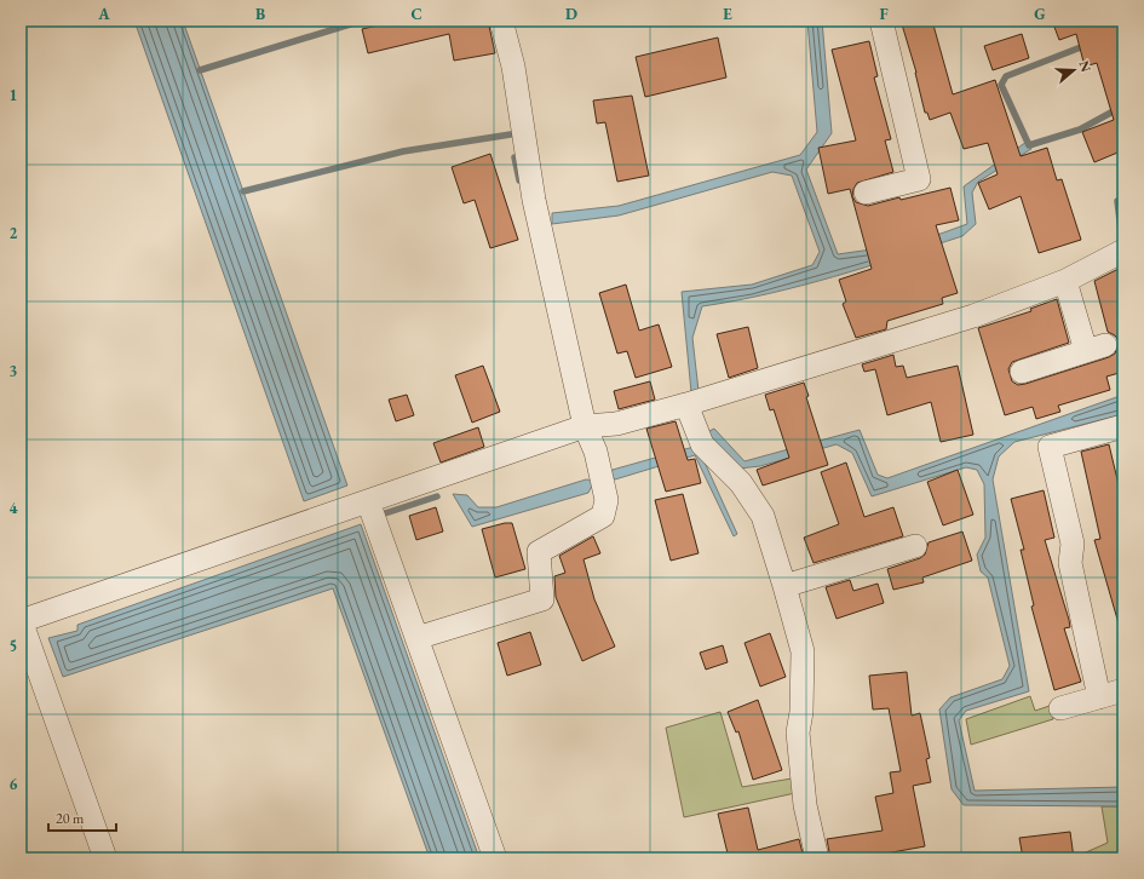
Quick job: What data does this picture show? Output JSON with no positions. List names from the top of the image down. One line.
{"scale_bar":"20 m","north":"right","grid":{"columns":["A","B","C","D","E","F","G"],"rows":["1","2","3","4","5","6"]}}
